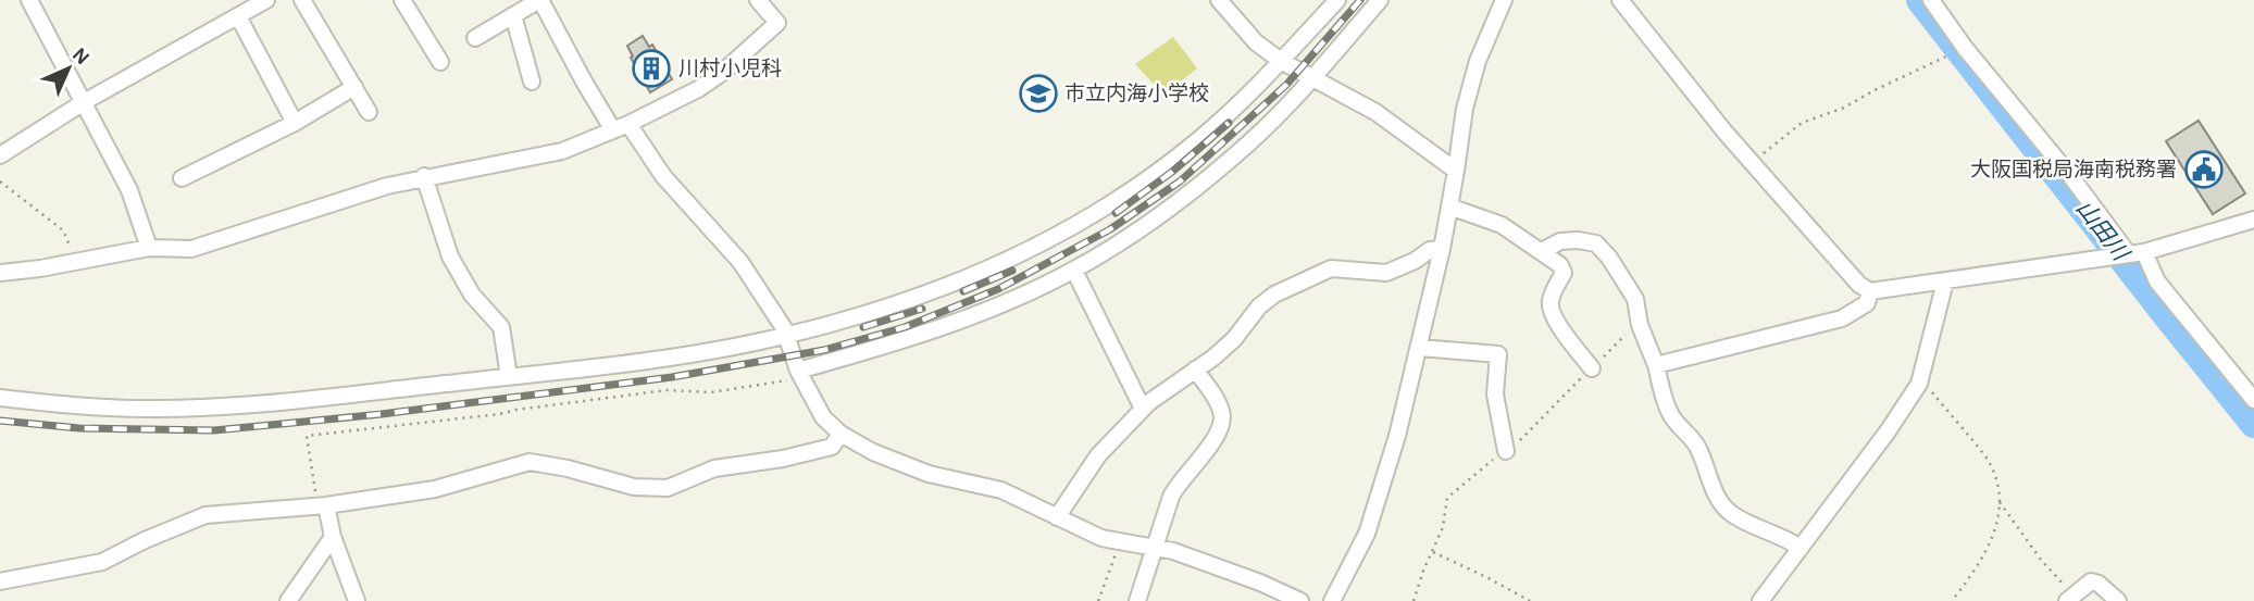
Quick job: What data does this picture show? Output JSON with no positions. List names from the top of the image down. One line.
{"water":["山田川"],"places":{"building":["川村小児科"],"school or university":["市立内海小学校"],"public building":["大阪国税局海南税務署"]},"north":"top right"}
